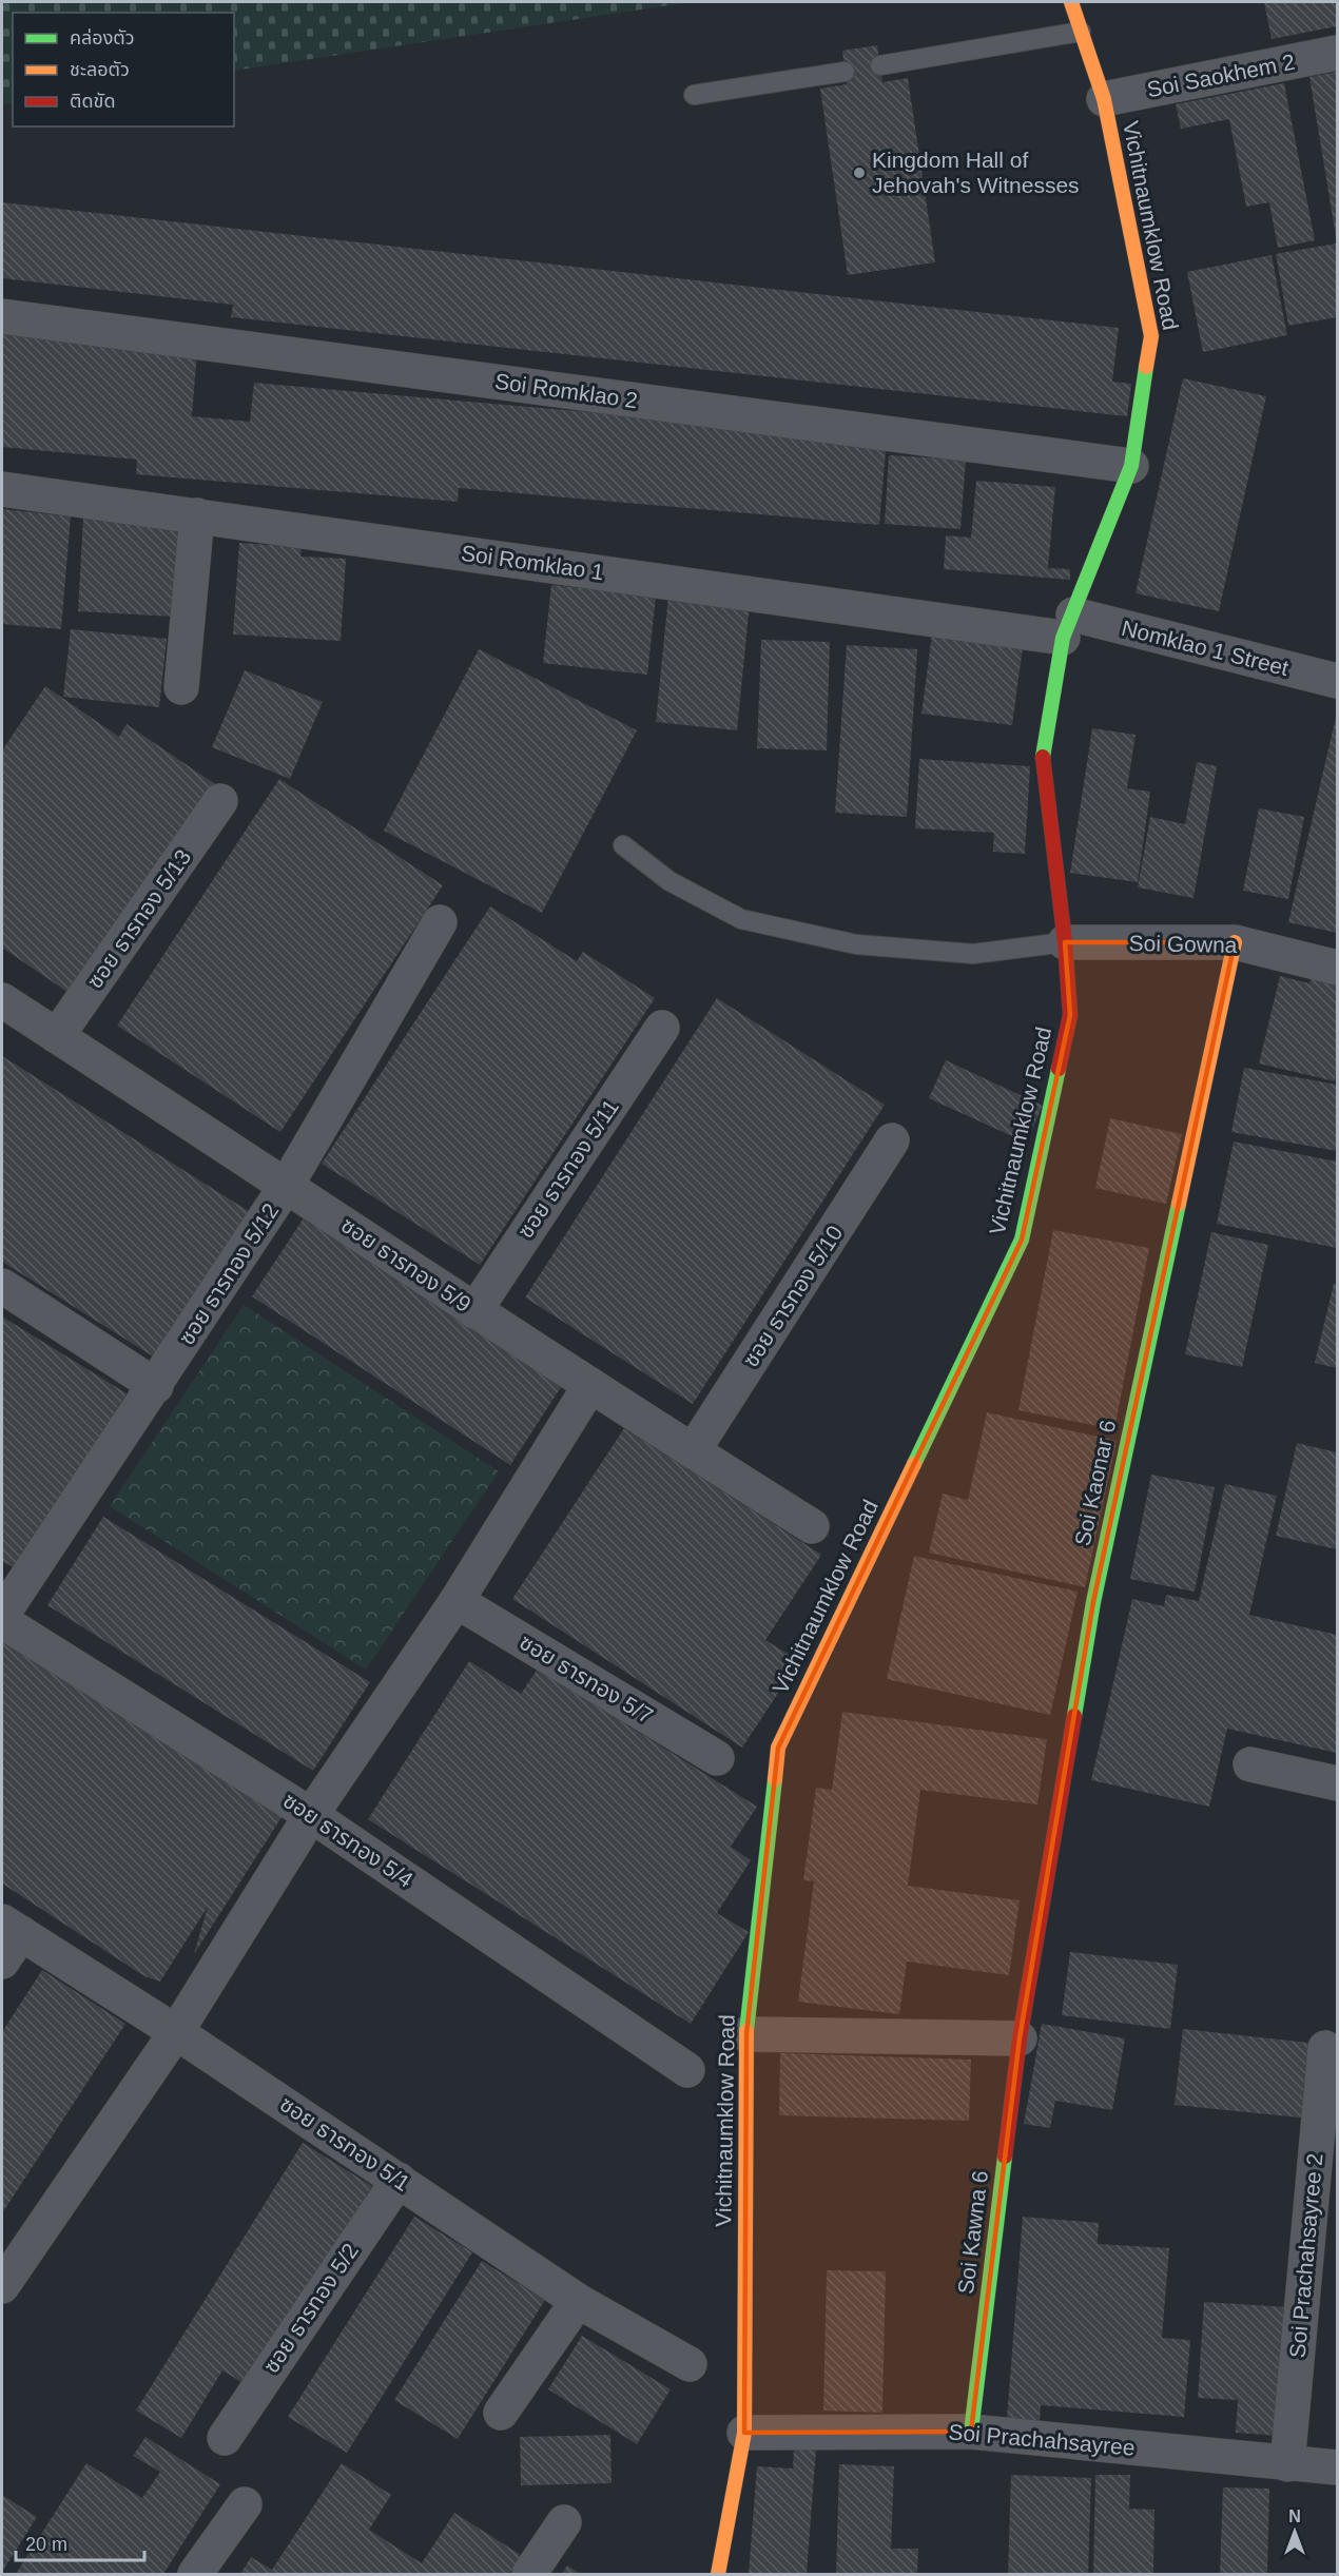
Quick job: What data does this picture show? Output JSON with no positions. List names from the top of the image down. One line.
{"streets":{"street":["Soi Saokhem 2","Vichitnaumklow Road","Soi Romklao 2","Soi Romklao 1","Nomklao 1 Street","ซอย ธารทอง 5/13","Soi Gowna","ซอย ธารทอง 5/11","ซอย ธารทอง 5/9","ซอย ธารทอง 5/12","ซอย ธารทอง 5/10","Soi Kaonar 6","ซอย ธารทอง 5/7","ซอย ธารทอง 5/4","ซอย ธารทอง 5/1","Soi Kawna 6","Soi Prachahsayree 2","ซอย ธารทอง 5/2","Soi Prachahsayree"]},"crossings":[["Soi Saokhem 2","Vichitnaumklow Road"],["Vichitnaumklow Road","Soi Romklao 2"],["Vichitnaumklow Road","Soi Romklao 1"],["Vichitnaumklow Road","Nomklao 1 Street"],["Vichitnaumklow Road","Soi Gowna"],["Vichitnaumklow Road","Soi Prachahsayree"],["Soi Romklao 1","Nomklao 1 Street"],["ซอย ธารทอง 5/13","ซอย ธารทอง 5/9"],["Soi Gowna","Soi Kaonar 6"],["ซอย ธารทอง 5/11","ซอย ธารทอง 5/9"],["ซอย ธารทอง 5/9","ซอย ธารทอง 5/12"],["ซอย ธารทอง 5/9","ซอย ธารทอง 5/10"],["Soi Kaonar 6","Soi Kawna 6"],["ซอย ธารทอง 5/1","ซอย ธารทอง 5/2"],["Soi Kawna 6","Soi Prachahsayree"],["Soi Prachahsayree 2","Soi Prachahsayree"]],"places":["Kingdom Hall of Jehovah's Witnesses"],"legend":["คล่องตัว","ชะลอตัว","ติดขัด"],"scale_bar":"20 m","north":"top"}
